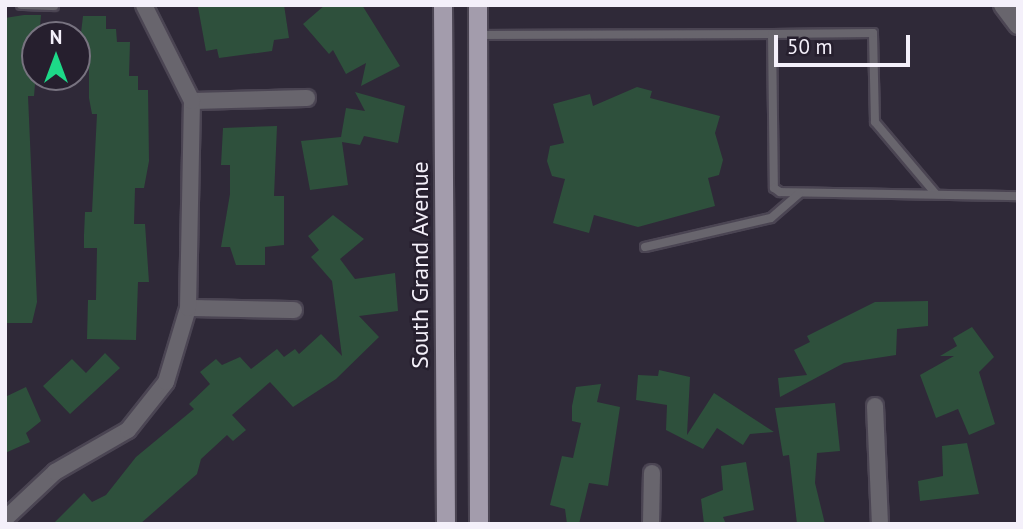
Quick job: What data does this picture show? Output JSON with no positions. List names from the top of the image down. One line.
{"streets":{"main road":["South Grand Avenue"]},"scale_bar":"50 m","north":"top"}
